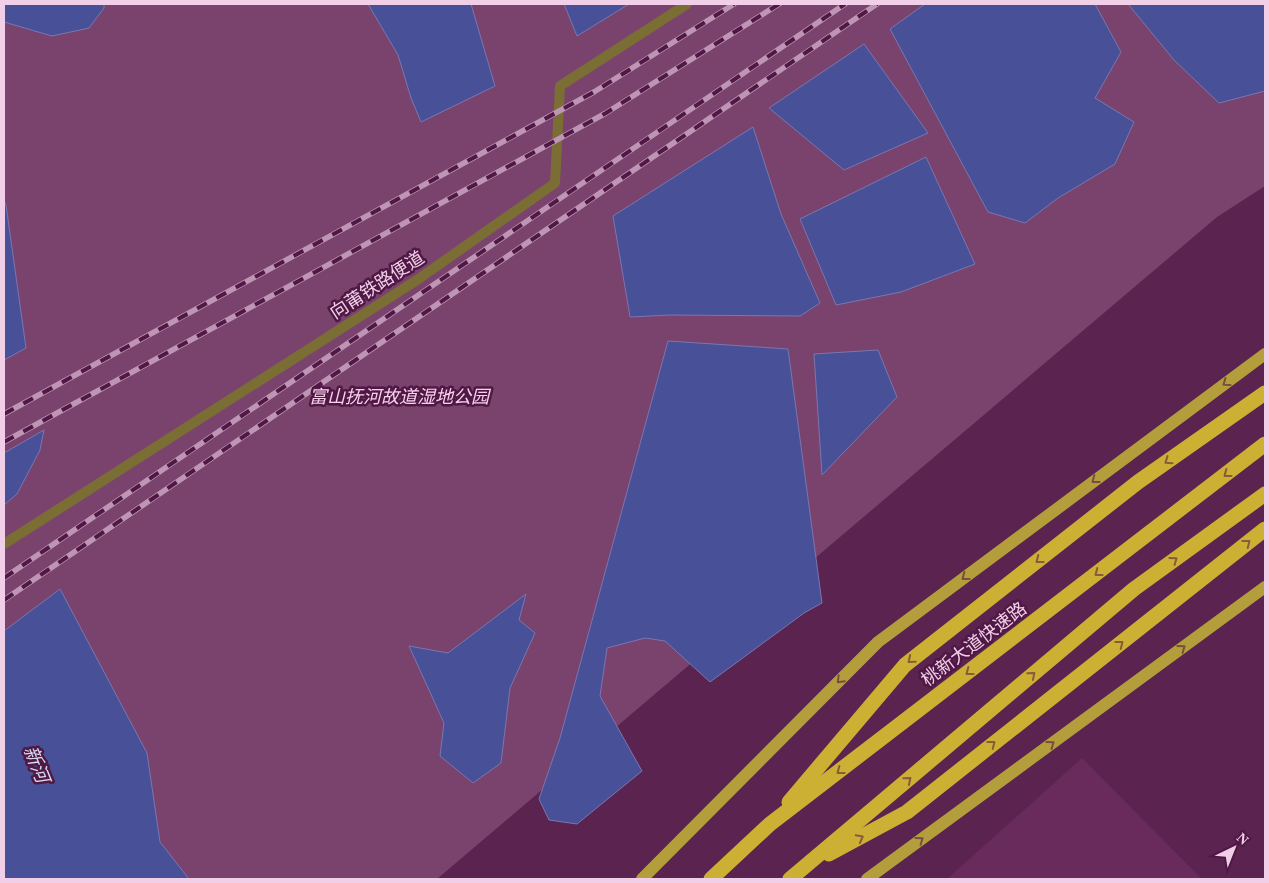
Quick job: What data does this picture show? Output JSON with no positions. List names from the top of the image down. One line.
{"streets":{"highway":["桃新大道快速路"],"lane":["向莆铁路便道"]},"water":["新河"],"parks":["富山抚河故道湿地公园"],"north":"top right"}
